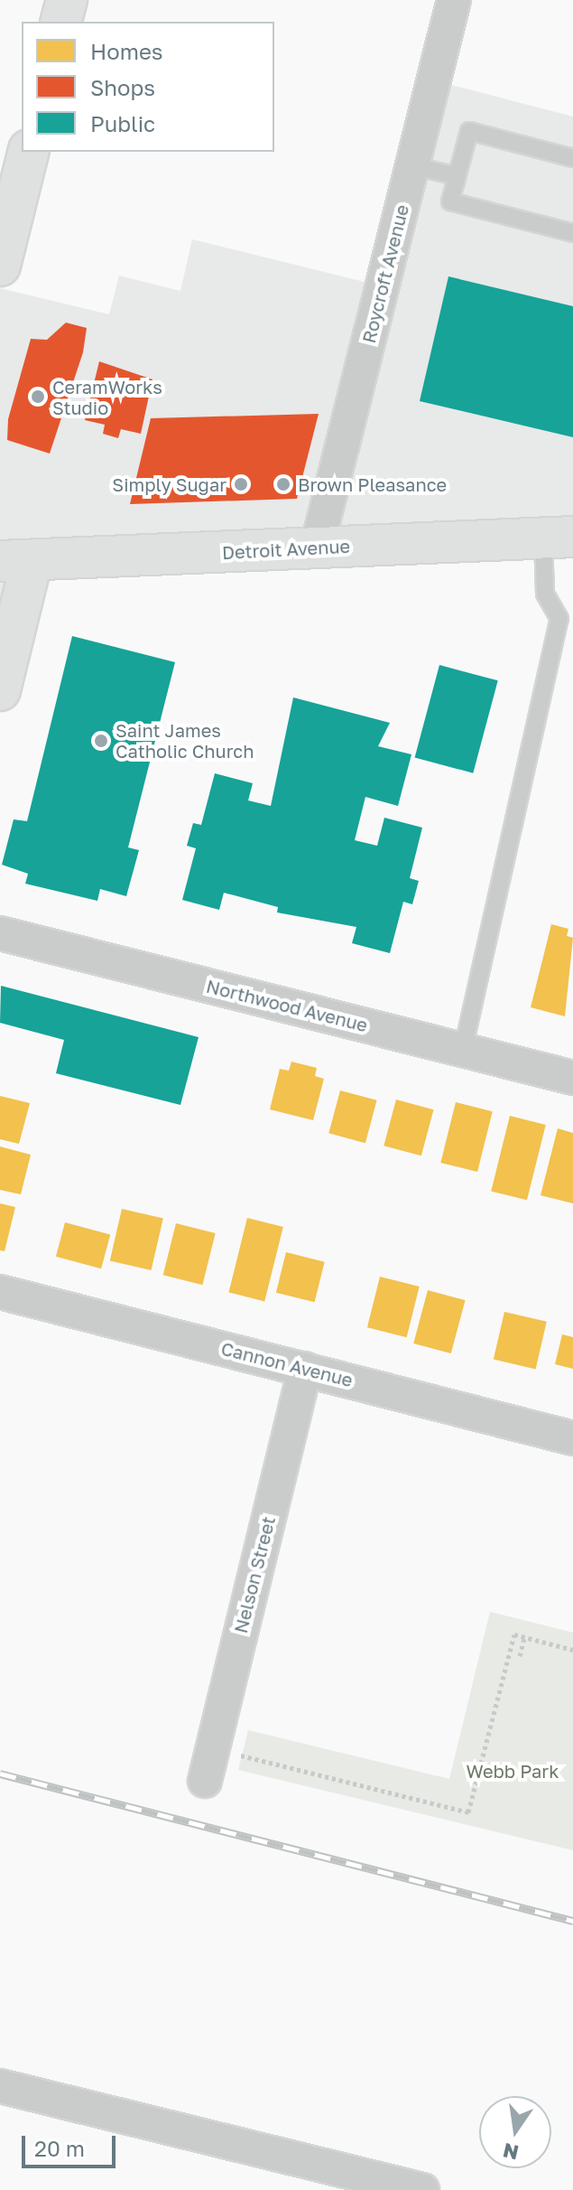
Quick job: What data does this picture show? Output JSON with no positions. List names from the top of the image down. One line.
{"streets":{"main road":["Detroit Avenue"],"street":["Roycroft Avenue","Northwood Avenue","Cannon Avenue","Nelson Street"]},"crossings":[["Roycroft Avenue","Detroit Avenue"],["Cannon Avenue","Nelson Street"]],"parks":["Webb Park"],"places":["CeramWorks Studio","Simply Sugar","Brown Pleasance","Saint James Catholic Church"],"legend":["Homes","Shops","Public"],"scale_bar":"20 m","north":"bottom"}
